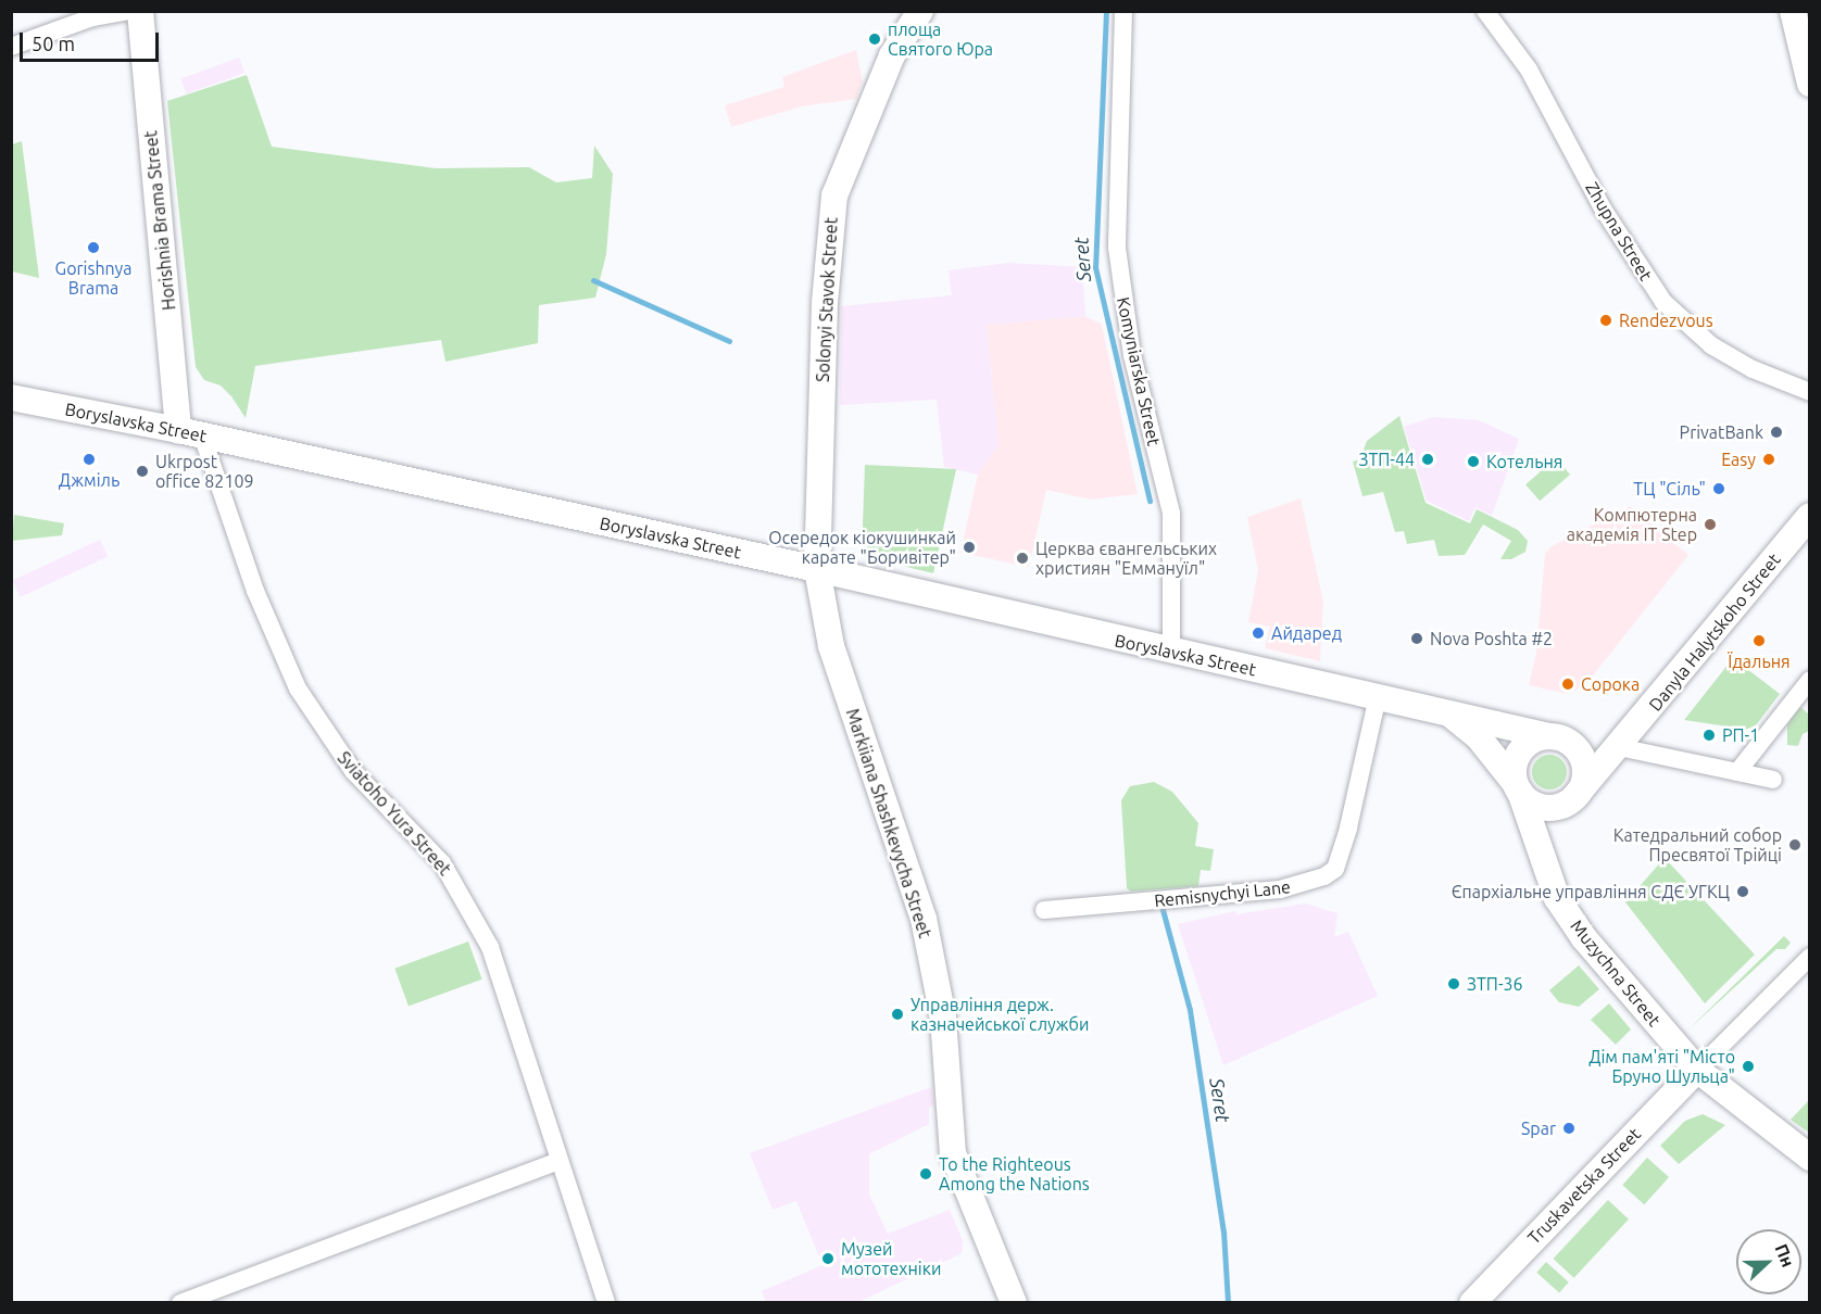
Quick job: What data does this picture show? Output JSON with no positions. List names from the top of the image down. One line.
{"streets":{"street":["Horishnia Brama Street","Zhupna Street","Solonyi Stavok Street","Komyniarska Street","Boryslavska Street","Danyla Halytskoho Street","Sviatoho Yura Street","Markiiana Shashkevycha Street","Remisnychyi Lane","Muzychna Street","Truskavetska Street"]},"crossings":[["Horishnia Brama Street","Boryslavska Street"],["Horishnia Brama Street","Sviatoho Yura Street"],["Solonyi Stavok Street","Boryslavska Street"],["Solonyi Stavok Street","Markiiana Shashkevycha Street"],["Komyniarska Street","Boryslavska Street"],["Boryslavska Street","Danyla Halytskoho Street"],["Boryslavska Street","Sviatoho Yura Street"],["Boryslavska Street","Markiiana Shashkevycha Street"],["Boryslavska Street","Remisnychyi Lane"],["Boryslavska Street","Muzychna Street"],["Danyla Halytskoho Street","Muzychna Street"],["Muzychna Street","Truskavetska Street"]],"water":["Seret"],"places":["площа Святого Юра","Gorishnya Brama","Rendezvous","PrivatBank","Джміль","ЗТП-44","Easy","Котельня","Ukrpost office 82109","ТЦ \"Сіль\"","Компютерна академія IT Step","Осередок кіокушинкай карате \"Боривітер\"","Церква євангельських християн \"Еммануїл\"","Айдаред","Nova Poshta #2","Їдальня","Сорока","РП-1","Катедральний собор Пресвятої Трійці","Єпархіальне управління СДЄ УГКЦ","ЗТП-36","Управління держ. казначейської служби","Дім пам'яті \"Місто Бруно Шульца\"","Spar","To the Righteous Among the Nations","Музей мототехніки"],"scale_bar":"50 m","north":"right"}
